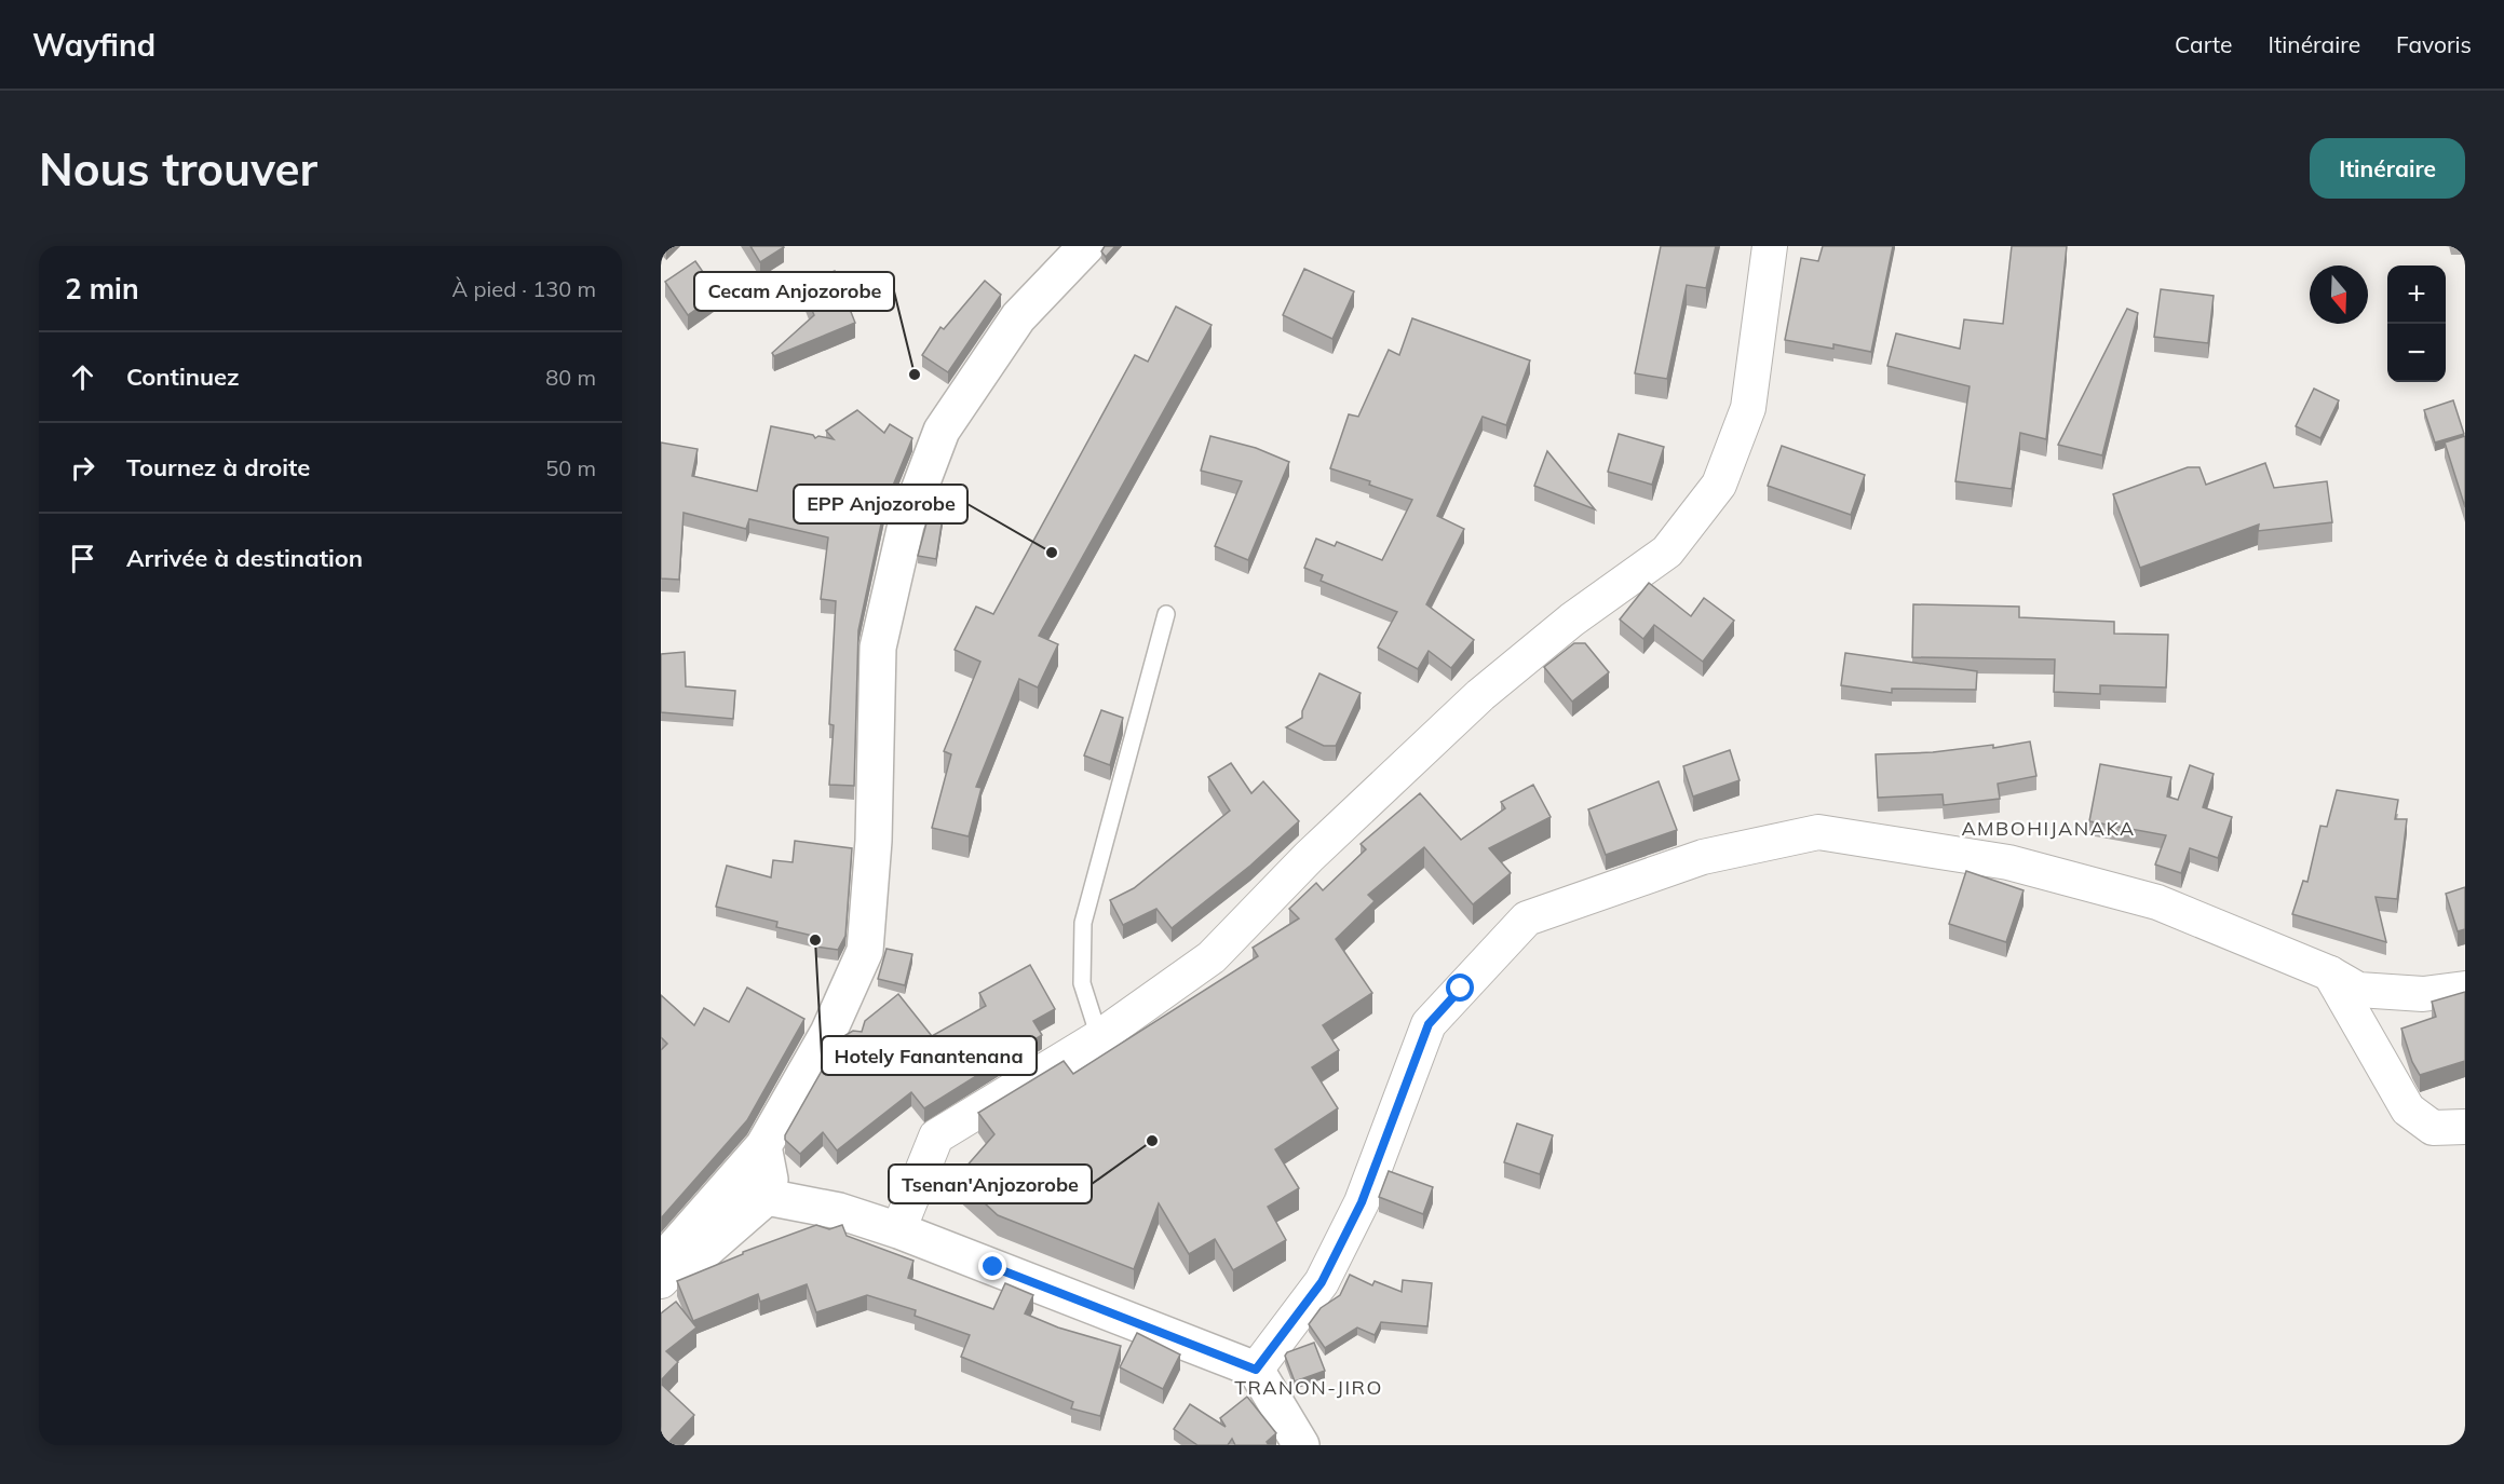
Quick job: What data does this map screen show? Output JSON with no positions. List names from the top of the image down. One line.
{"districts":["AMBOHIJANAKA","TRANON-JIRO"],"places":["Cecam Anjozorobe","EPP Anjozorobe","Hotely Fanantenana","Tsenan'Anjozorobe"],"north":"bottom","page":{"header":"Wayfind","nav":["Carte","Itinéraire","Favoris"],"buttons":"Itinéraire","title":"Nous trouver","heading":["2 min","À pied · 130 m"],"map_buttons":["+","−"],"list":[["Continuez","80 m"],["Tournez à droite","50 m"],"Arrivée à destination"]}}
